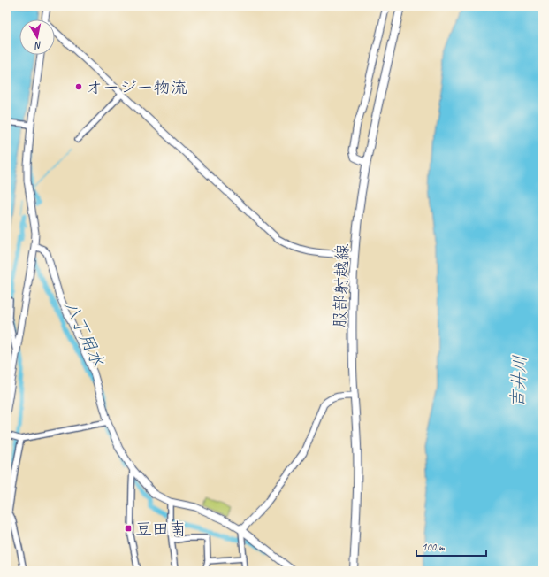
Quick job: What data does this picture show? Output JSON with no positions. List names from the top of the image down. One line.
{"streets":{"main road":["服部射越線"]},"water":["八丁用水","吉井川"],"places":{"other":["オージー物流"],"transit":["豆田南"]},"scale_bar":"100 m","north":"bottom"}
